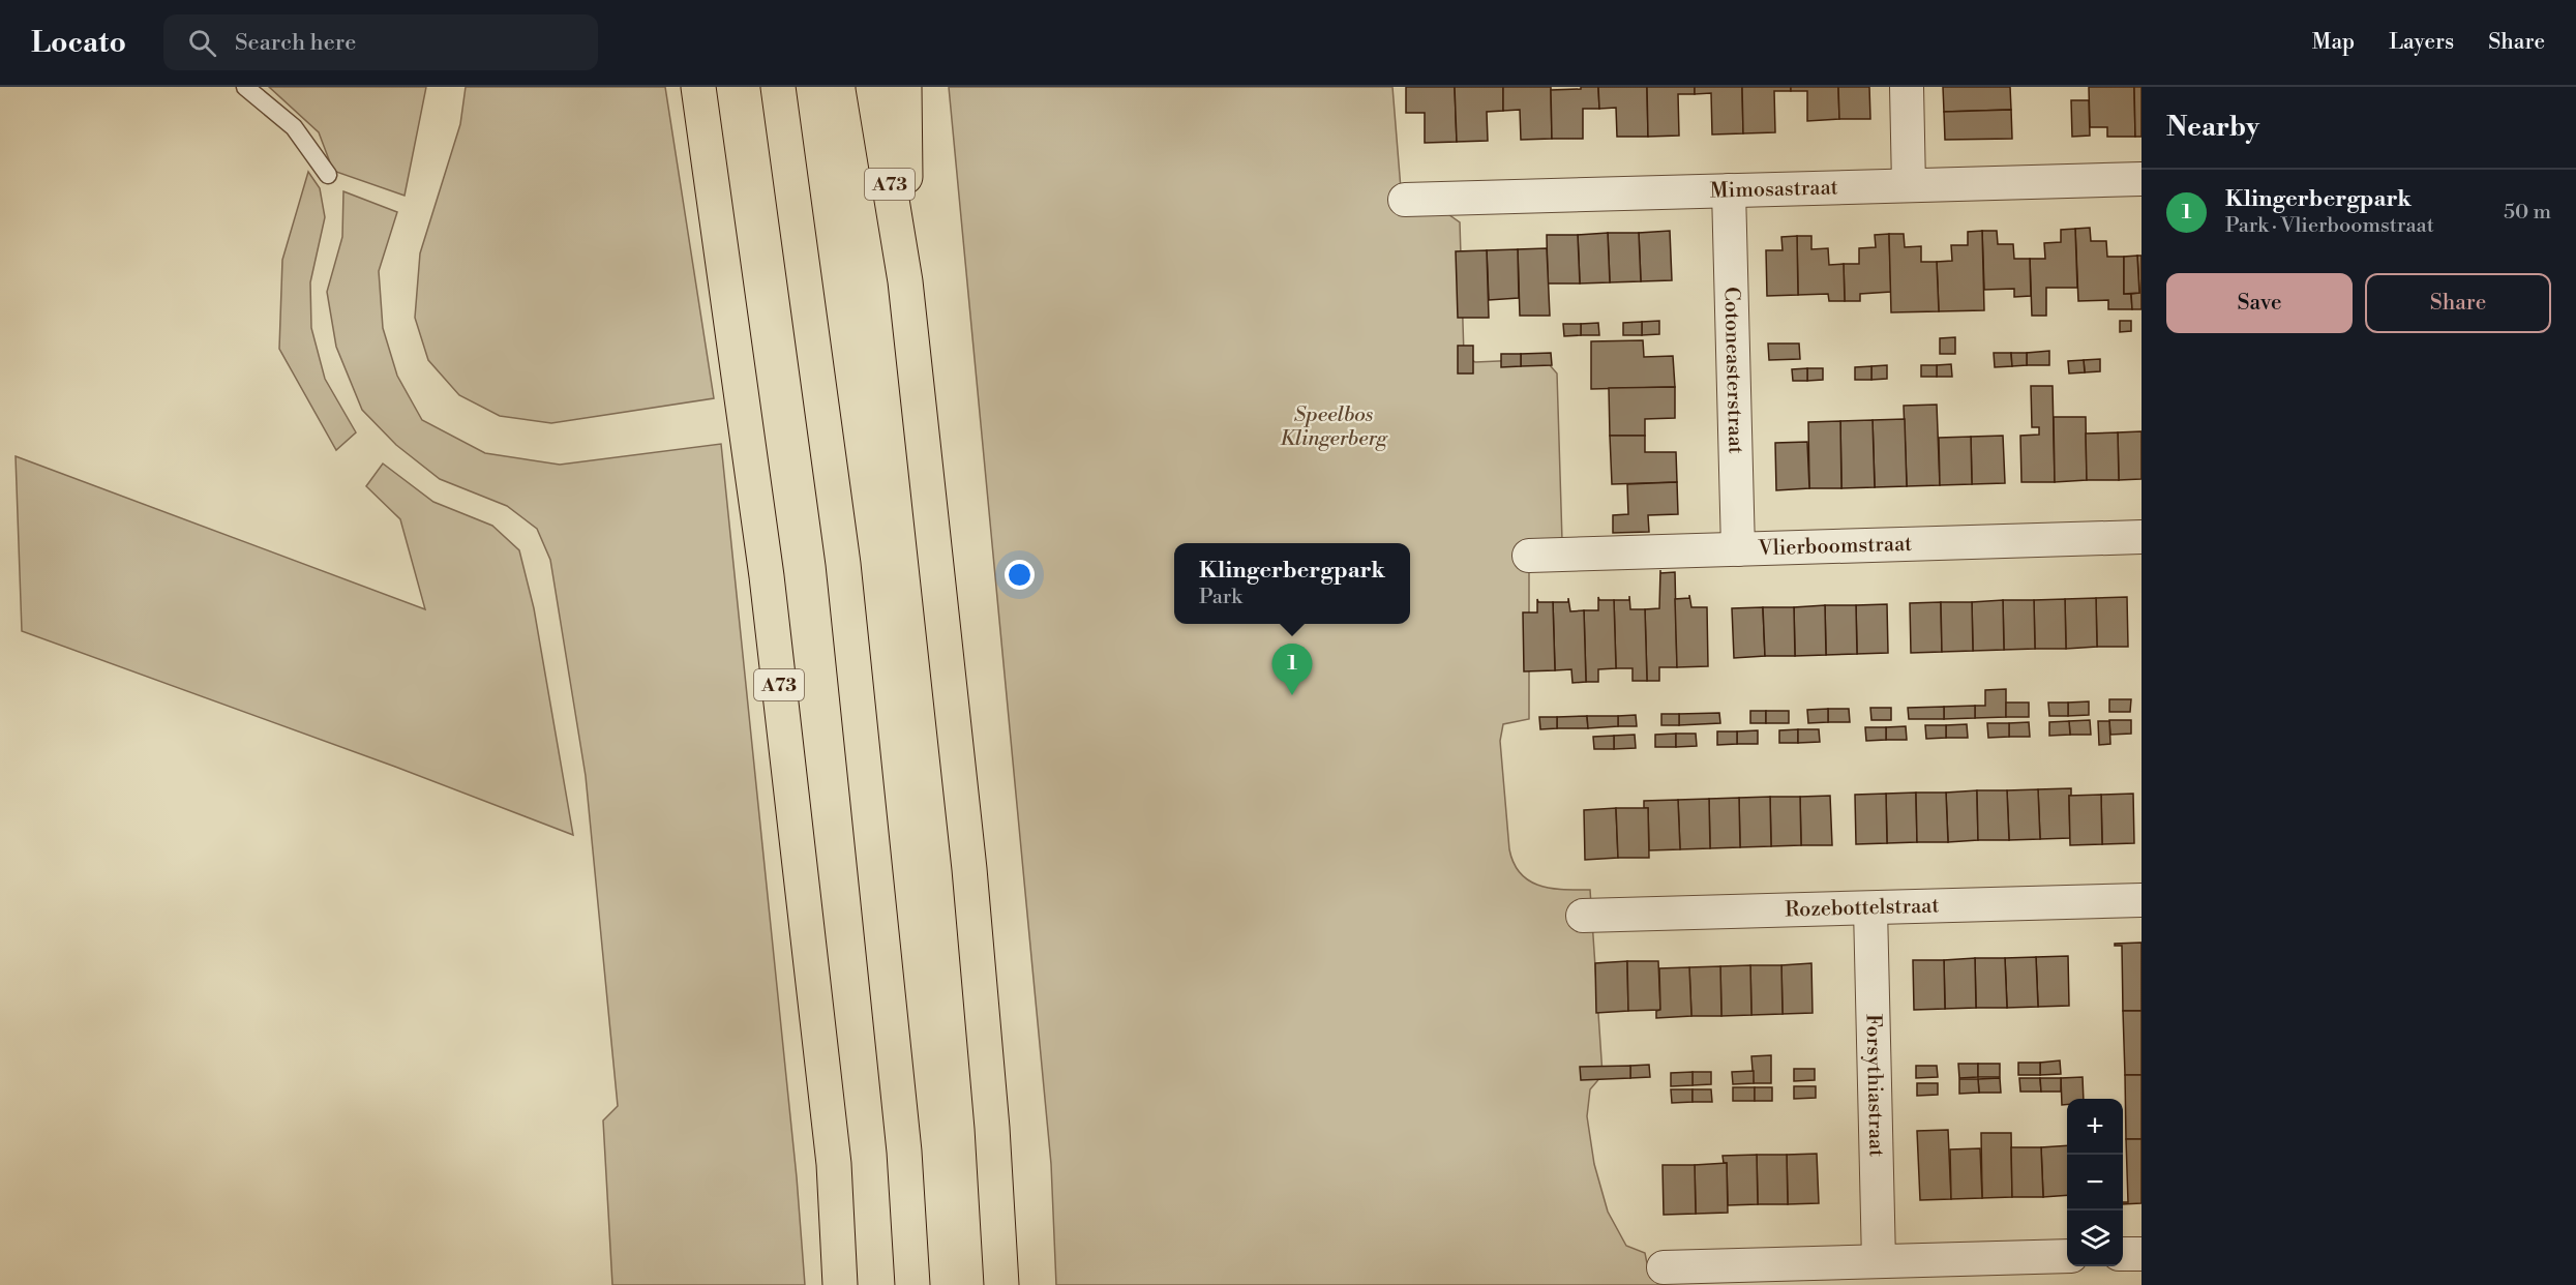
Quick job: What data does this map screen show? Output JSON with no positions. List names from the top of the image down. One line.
{"streets":{"highway":["A73"],"street":["Mimosastraat","Cotoneasterstraat","Vlierboomstraat","Rozebottelstraat","Forsythiastraat"]},"crossings":[["Mimosastraat","Cotoneasterstraat"],["Cotoneasterstraat","Vlierboomstraat"],["Rozebottelstraat","Forsythiastraat"]],"parks":["Speelbos Klingerberg"],"page":{"header":"Locato","search":"Search here","nav":["Map","Layers","Share"],"heading":"Nearby","list":[{"mark":"1","name":"Klingerbergpark","note":"Park · Vlierboomstraat","value":"50 m"}],"buttons":["Save","Share"],"popup":["Klingerbergpark","Park"],"pins":"1","map_buttons":["+","−"]}}
